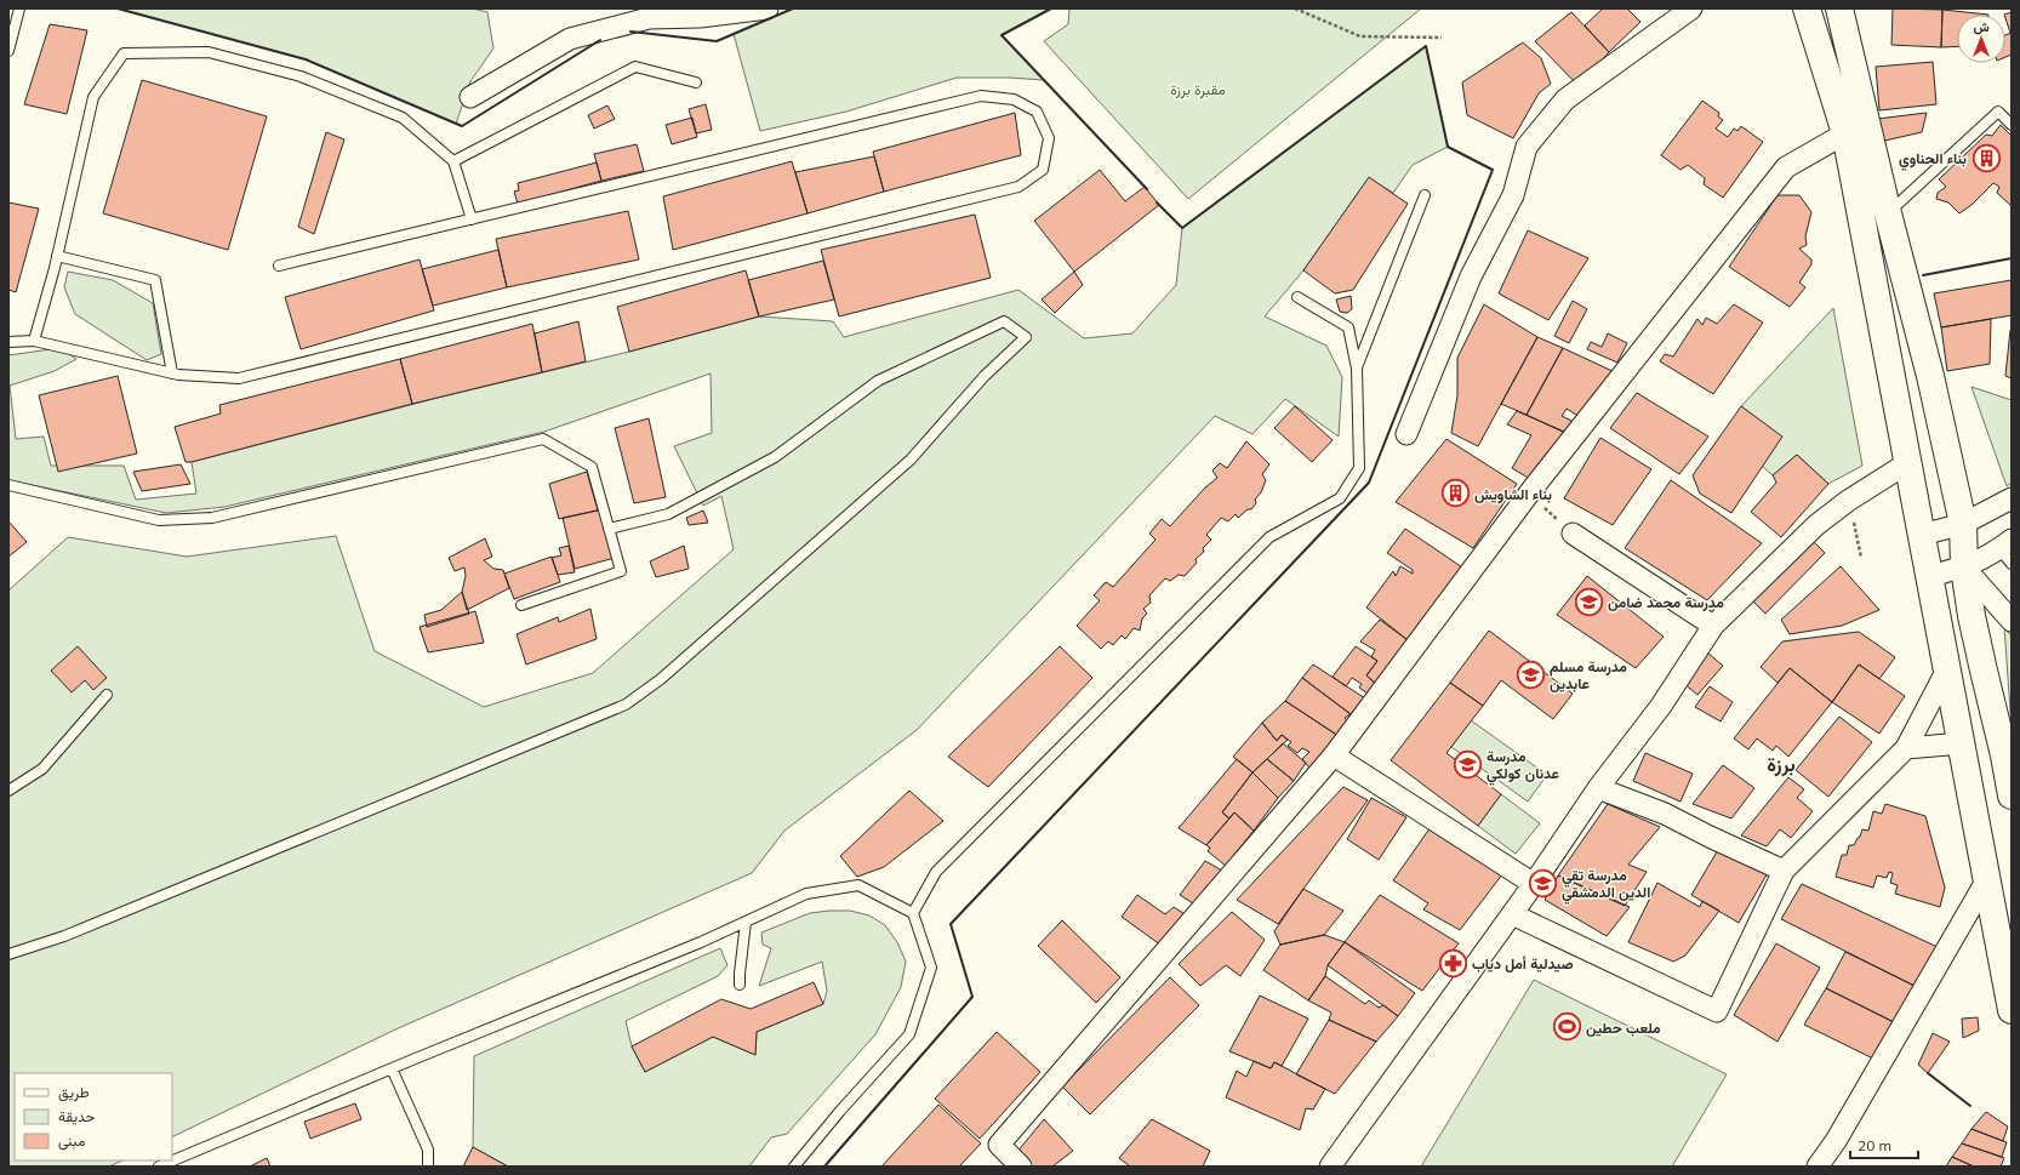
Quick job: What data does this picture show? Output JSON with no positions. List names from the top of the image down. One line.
{"districts":["برزة"],"parks":["مقبرة برزة"],"places":{"building":["بناء الحناوي","بناء الشاويش"],"school or university":["مدرسة محمد ضامن","مدرسة مسلم عابدين","مدرسة عدنان كولكي","مدرسة تقي الدين الدمشقي"],"pharmacy":["صيدلية أمل دياب"],"sports":["ملعب حطين"]},"legend":["طريق","حديقة","مبنى"],"scale_bar":"20 m","north":"top"}
